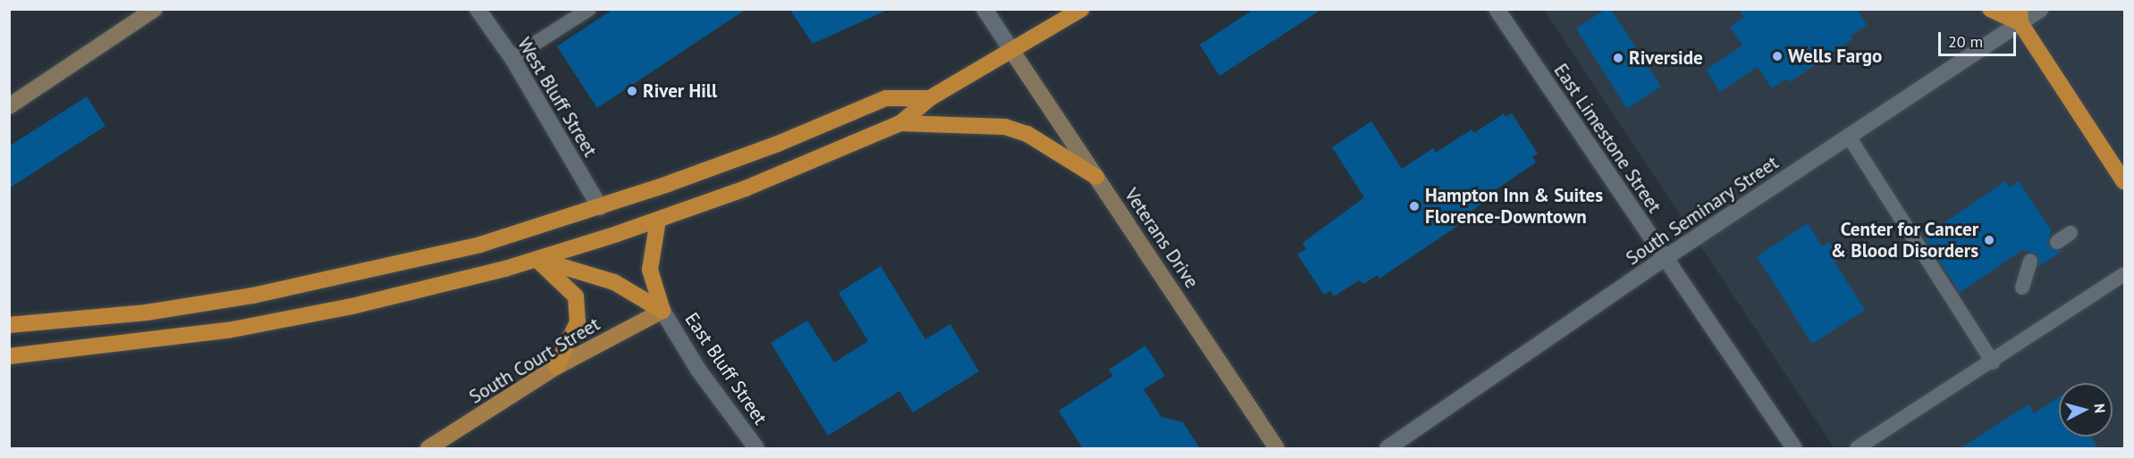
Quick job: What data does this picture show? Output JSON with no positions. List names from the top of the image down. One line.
{"streets":{"main road":["Veterans Drive","South Court Street"],"street":["West Bluff Street","East Limestone Street","South Seminary Street","East Bluff Street"]},"crossings":[["East Limestone Street","South Seminary Street"],["South Court Street","East Bluff Street"]],"places":["Wells Fargo","Riverside","River Hill","Hampton Inn & Suites Florence-Downtown","Center for Cancer & Blood Disorders"],"scale_bar":"20 m","north":"right"}
